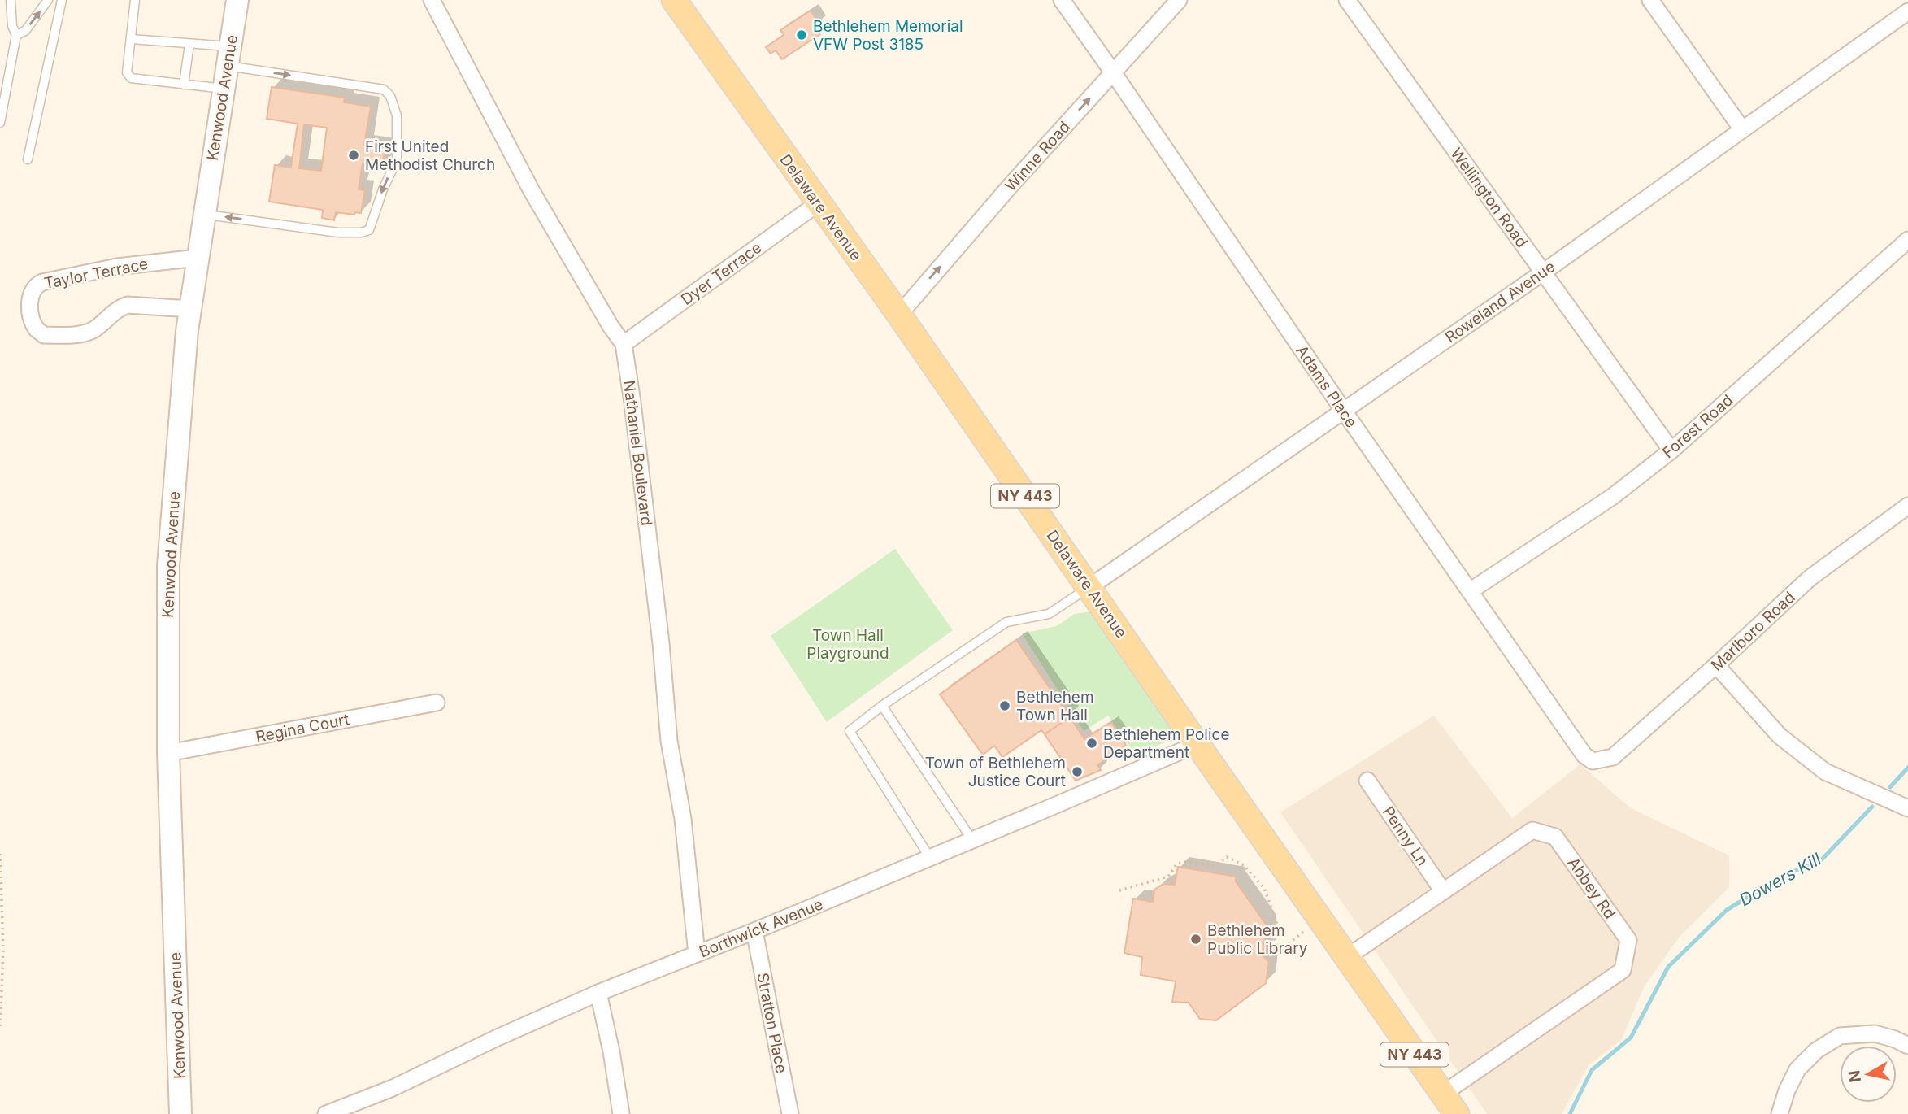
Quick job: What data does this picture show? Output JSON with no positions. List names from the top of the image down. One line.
{"streets":{"main road":["Kenwood Avenue","Delaware Avenue","NY 443"],"street":["Winne Road","Wellington Road","Taylor Terrace","Dyer Terrace","Roweland Avenue","Adams Place","Forest Road","Nathaniel Boulevard","Marlboro Road","Regina Court","Penny Ln","Abbey Rd","Borthwick Avenue","Stratton Place"]},"crossings":[["Kenwood Avenue","Taylor Terrace"],["Kenwood Avenue","Regina Court"],["Winne Road","Delaware Avenue"],["Winne Road","Adams Place"],["Wellington Road","Roweland Avenue"],["Wellington Road","Forest Road"],["Delaware Avenue","Dyer Terrace"],["Delaware Avenue","Roweland Avenue"],["Delaware Avenue","Abbey Rd"],["Delaware Avenue","Borthwick Avenue"],["Dyer Terrace","Nathaniel Boulevard"],["Roweland Avenue","Adams Place"],["Adams Place","Forest Road"],["Adams Place","Marlboro Road"],["Nathaniel Boulevard","Borthwick Avenue"],["Penny Ln","Abbey Rd"],["Borthwick Avenue","Stratton Place"]],"one_way":["Winne Road"],"water":["Dowers Kill"],"parks":["Town Hall Playground"],"places":["Bethlehem Memorial VFW Post 3185","First United Methodist Church","Bethlehem Town Hall","Bethlehem Police Department","Town of Bethlehem Justice Court","Bethlehem Public Library"],"north":"left"}
